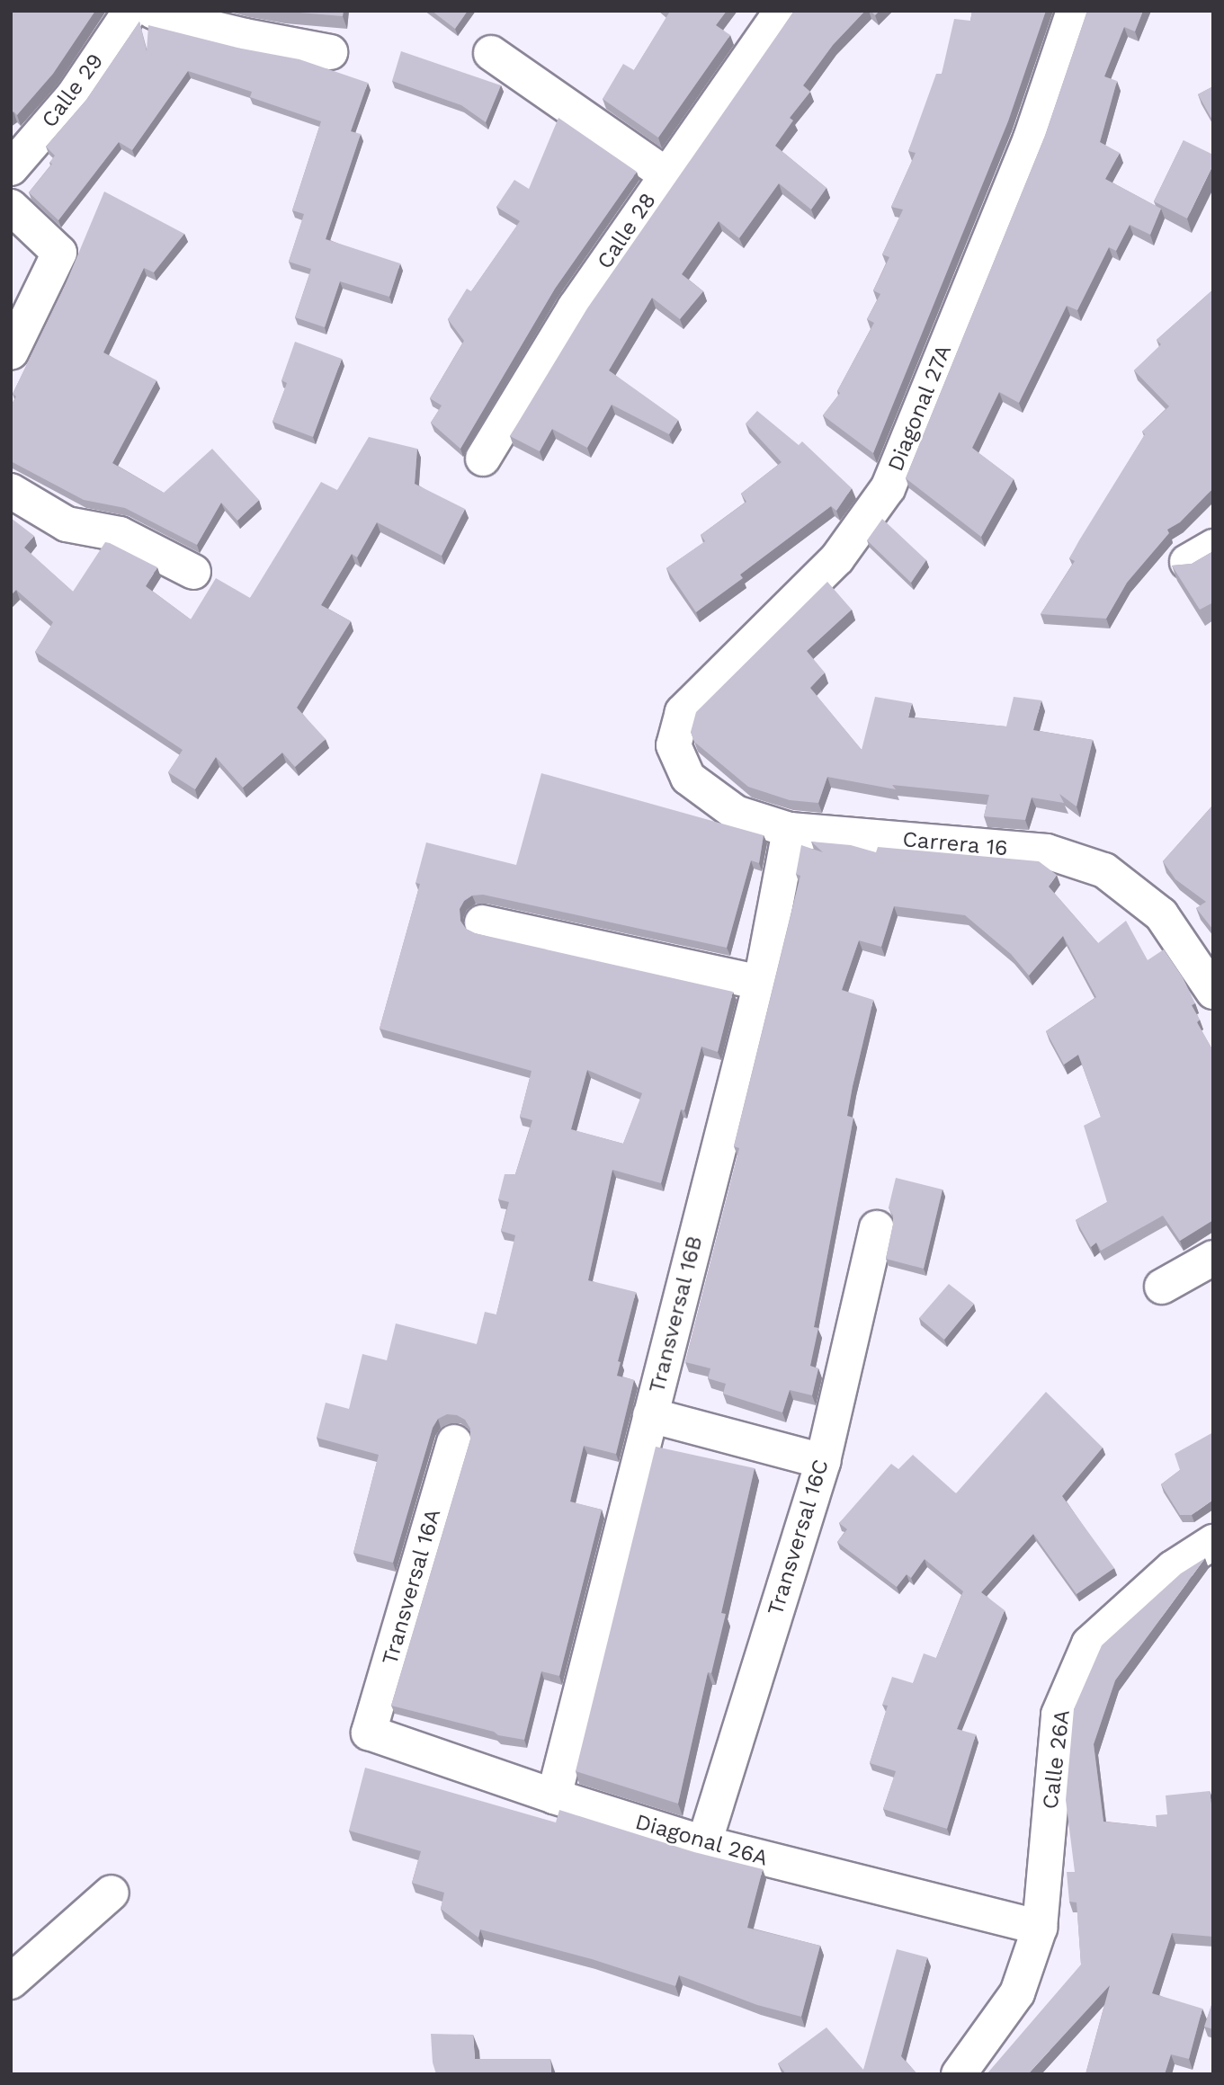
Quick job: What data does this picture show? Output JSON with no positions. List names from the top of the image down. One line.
{"streets":{"street":["Calle 29","Calle 28","Diagonal 27A","Carrera 16","Transversal 16B","Transversal 16C","Transversal 16A","Calle 26A","Diagonal 26A"]},"crossings":[["Diagonal 27A","Carrera 16"],["Carrera 16","Transversal 16B"],["Transversal 16B","Diagonal 26A"],["Transversal 16C","Diagonal 26A"],["Transversal 16A","Diagonal 26A"],["Calle 26A","Diagonal 26A"]]}
